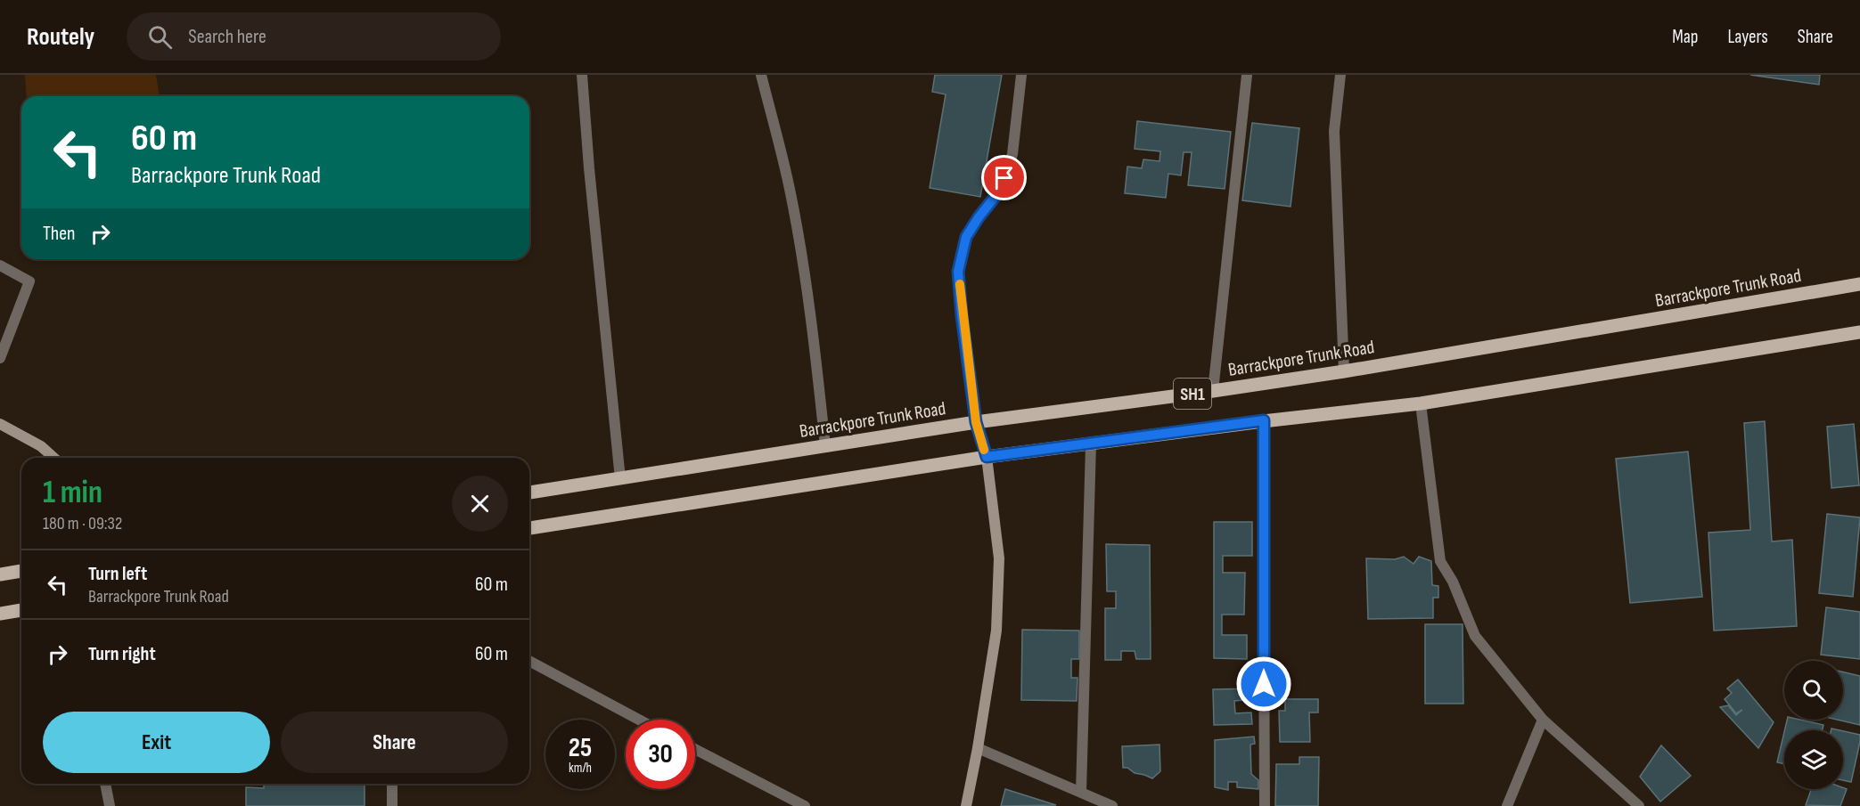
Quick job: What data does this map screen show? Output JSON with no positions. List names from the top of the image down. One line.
{"streets":{"main road":["Barrackpore Trunk Road","SH1"]},"page":{"header":"Routely","search":"Search here","nav":["Map","Layers","Share"],"turn":["60 m","Barrackpore Trunk Road"],"then":"Then","heading":["1 min","180 m · 09:32"],"list":[{"name":"Turn left","note":"Barrackpore Trunk Road","value":"60 m"},{"name":"Turn right","value":"60 m"}],"buttons":["Exit","Share"],"speed":"25 km/h","limit":"30"}}
